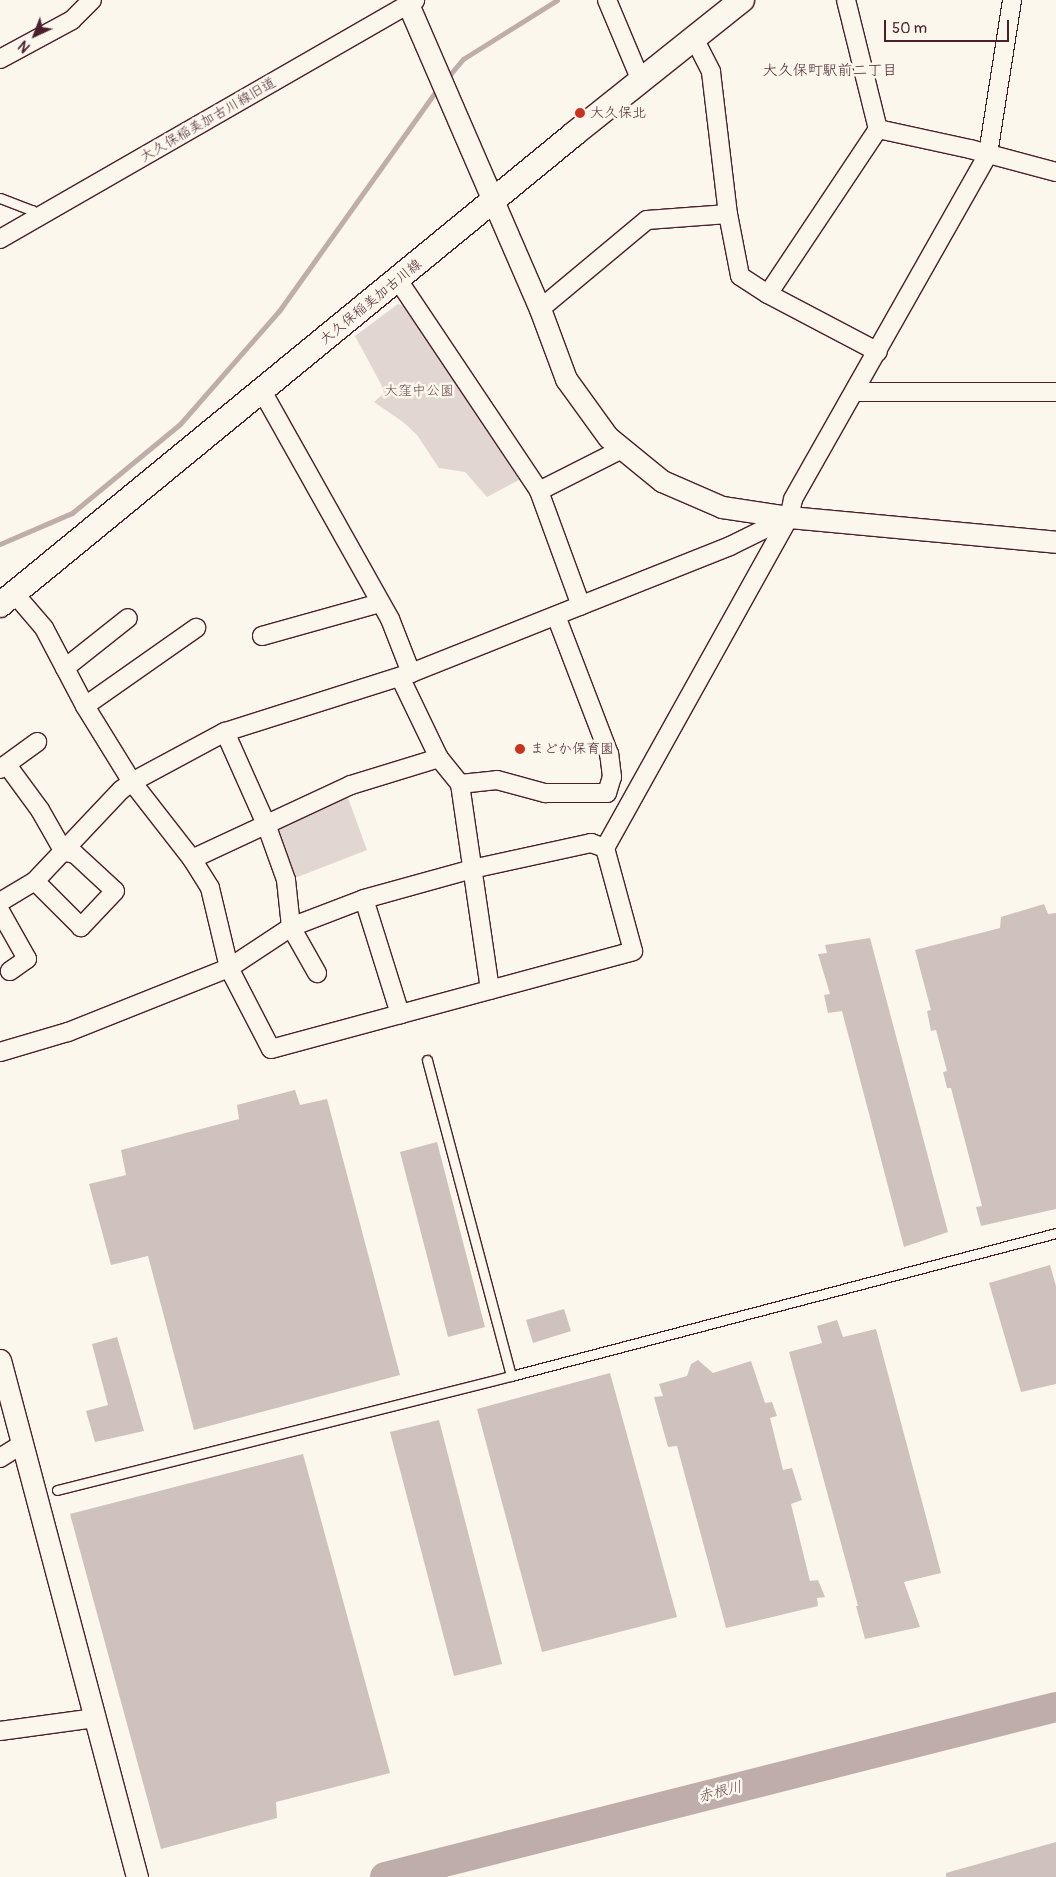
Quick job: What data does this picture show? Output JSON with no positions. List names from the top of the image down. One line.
{"streets":{"main road":["大久保稲美加古川線"],"street":["大久保稲美加古川線旧道"]},"districts":["大久保町駅前二丁目"],"water":["赤根川"],"parks":["大窪中公園"],"places":["大久保北","まどか保育園"],"scale_bar":"50 m","north":"bottom left"}
